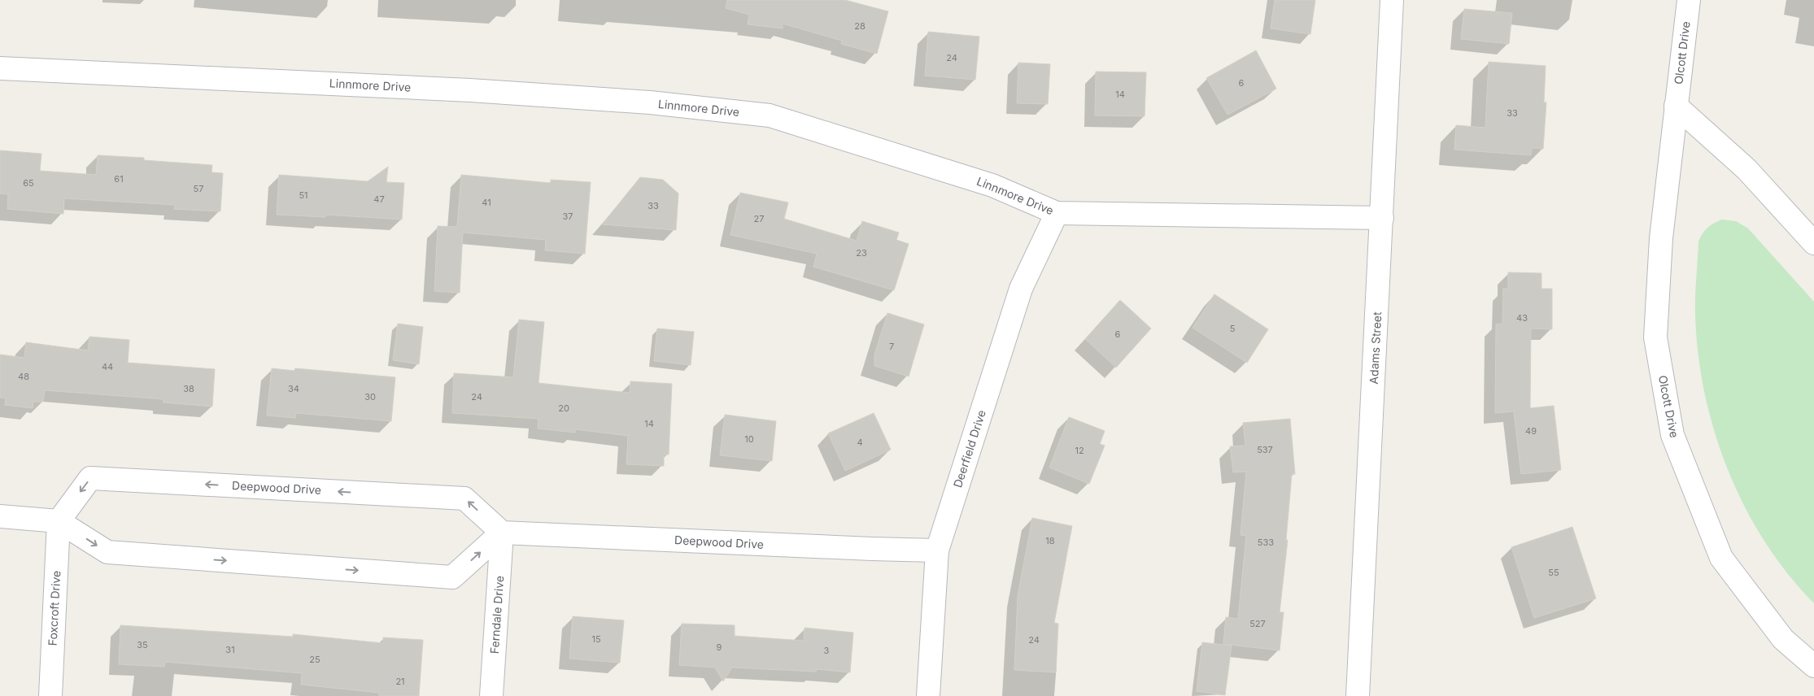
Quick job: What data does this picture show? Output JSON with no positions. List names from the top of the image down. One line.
{"streets":{"street":["Olcott Drive","Linnmore Drive","Adams Street","Deerfield Drive","Deepwood Drive","Foxcroft Drive","Ferndale Drive"]},"crossings":[["Linnmore Drive","Adams Street"],["Linnmore Drive","Deerfield Drive"],["Deerfield Drive","Deepwood Drive"],["Deepwood Drive","Foxcroft Drive"],["Deepwood Drive","Ferndale Drive"]],"house_numbers":["28","24","6","14","33","61","65","57","51","47","41","33","37","27","23","43","5","6","7","44","48","38","34","30","24","20","14","49","10","4","537","12","18","533","55","527","15","24","35","9","31","3","25","21"]}
